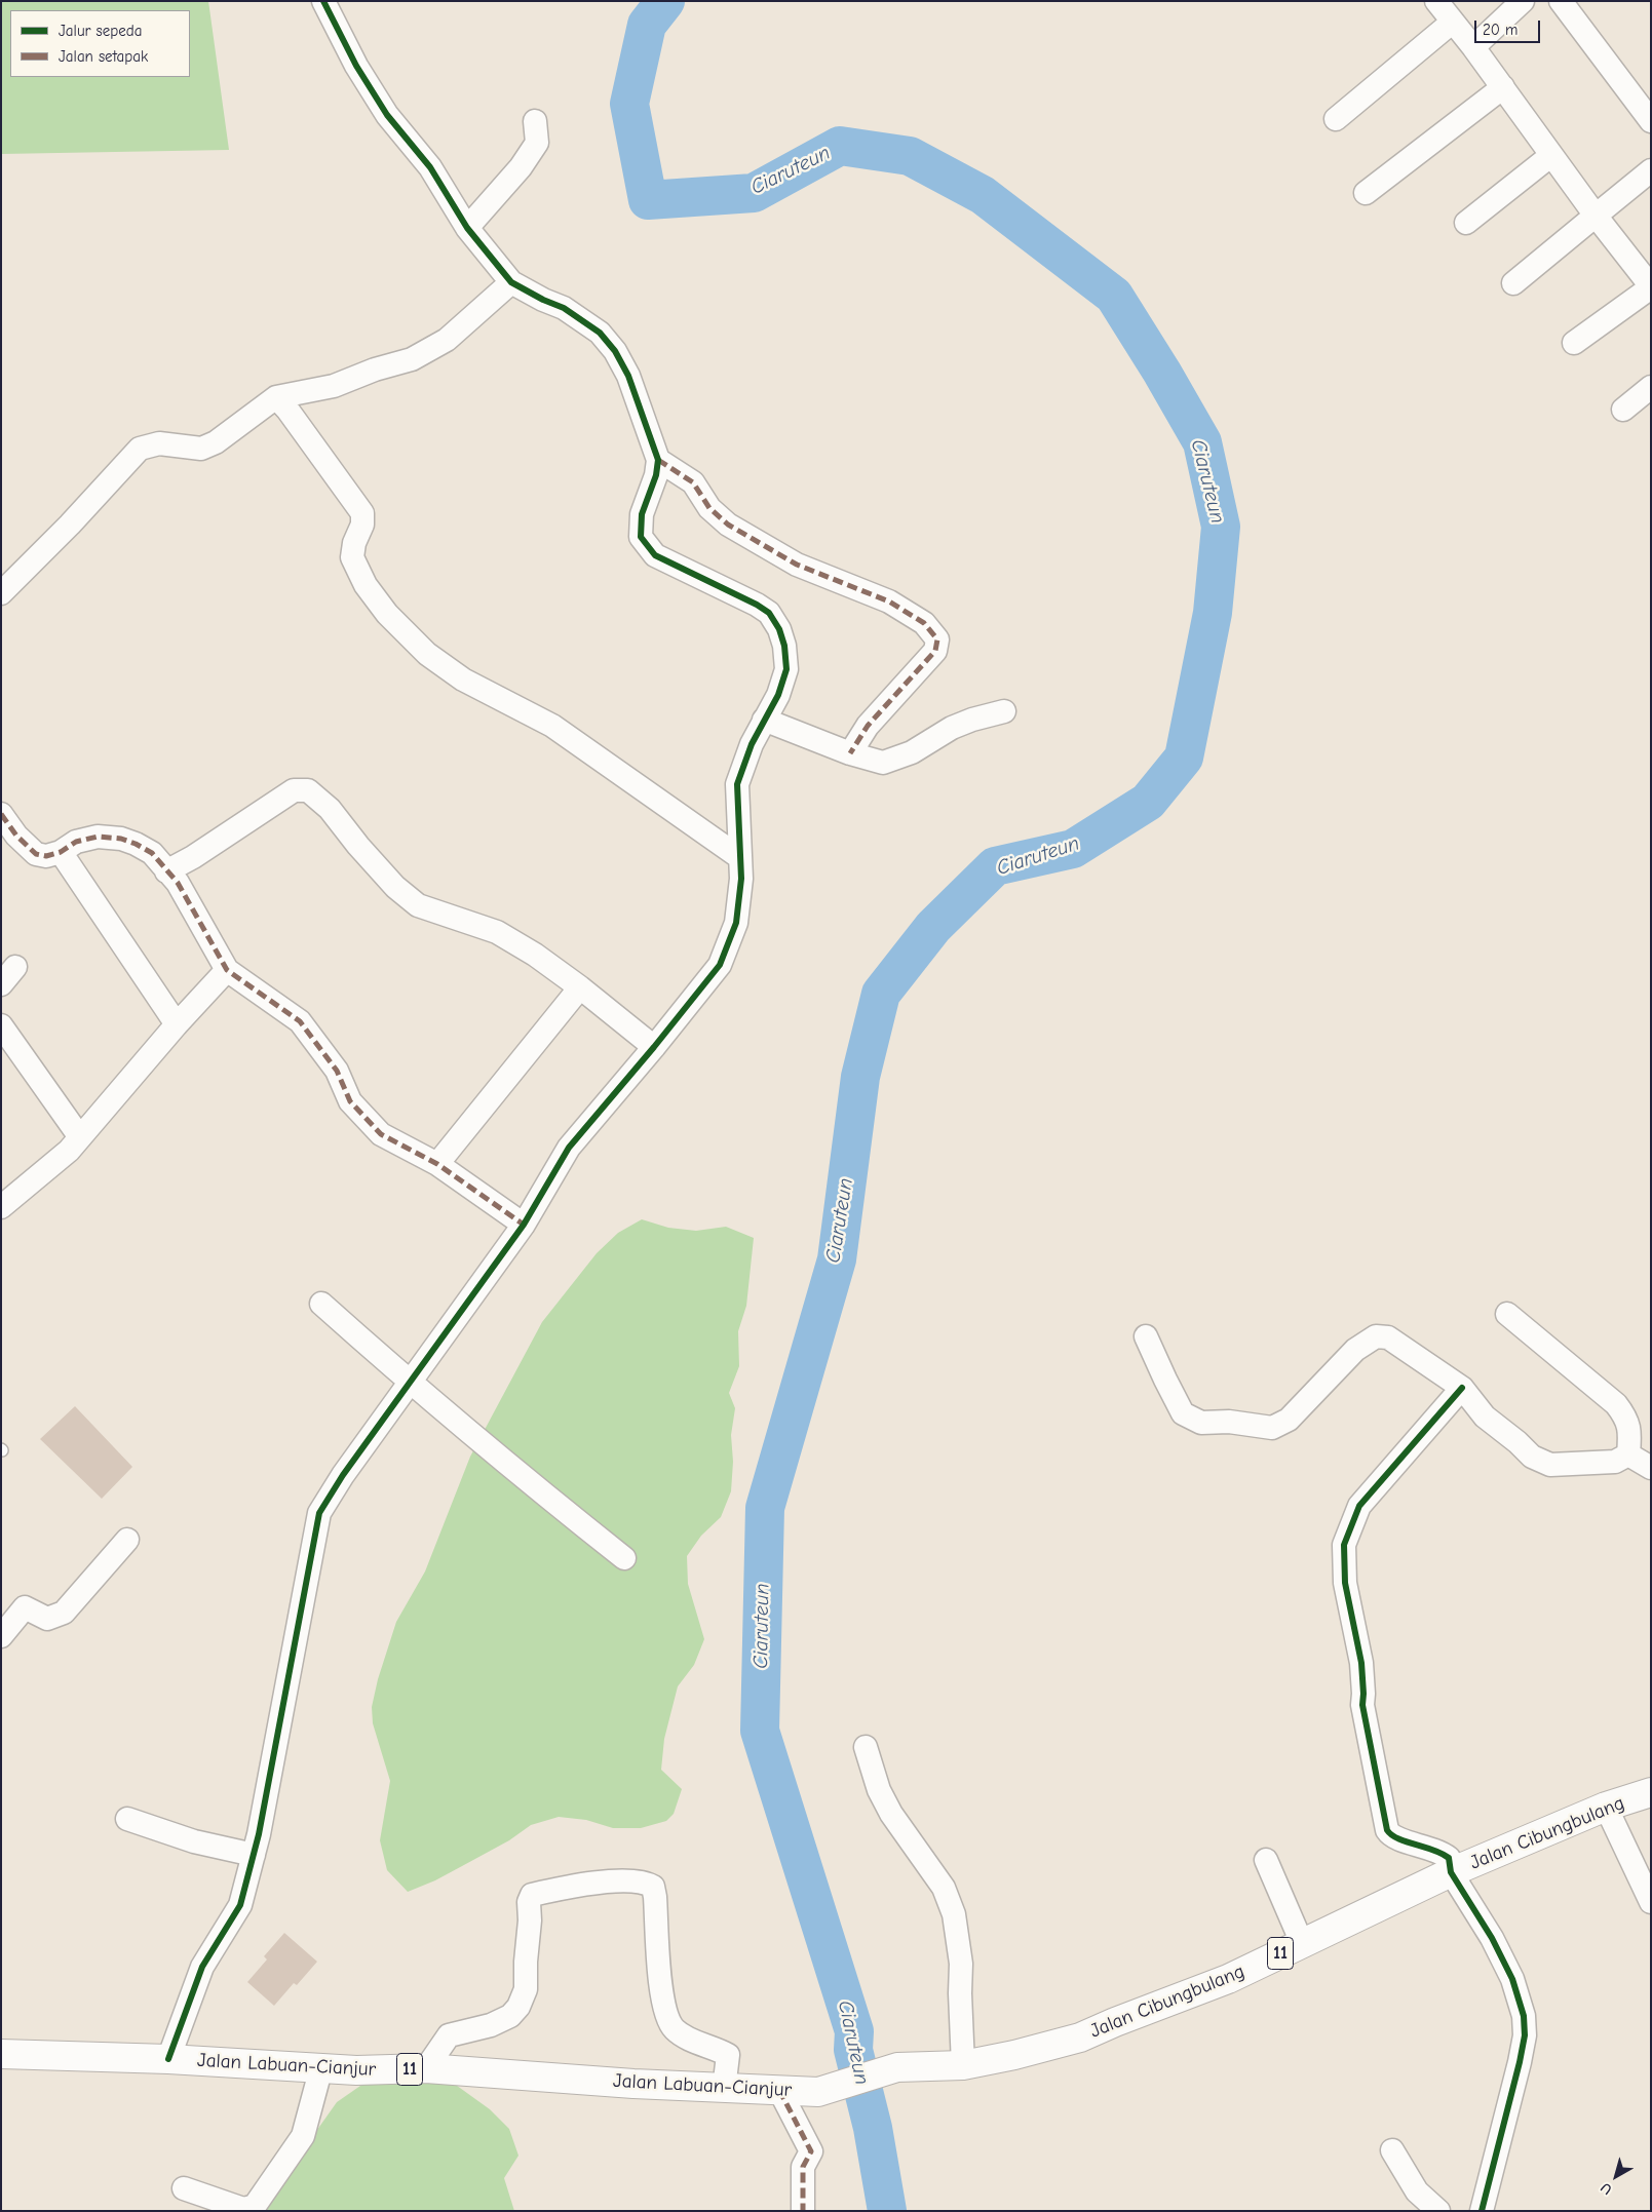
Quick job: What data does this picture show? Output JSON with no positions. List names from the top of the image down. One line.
{"streets":{"highway":["Jalan Cibungbulang","11","Jalan Labuan-Cianjur"]},"crossings":[["Jalan Cibungbulang","Jalan Labuan-Cianjur"]],"water":["Ciaruteun"],"legend":["Jalur sepeda","Jalan setapak"],"scale_bar":"20 m","north":"bottom left"}
